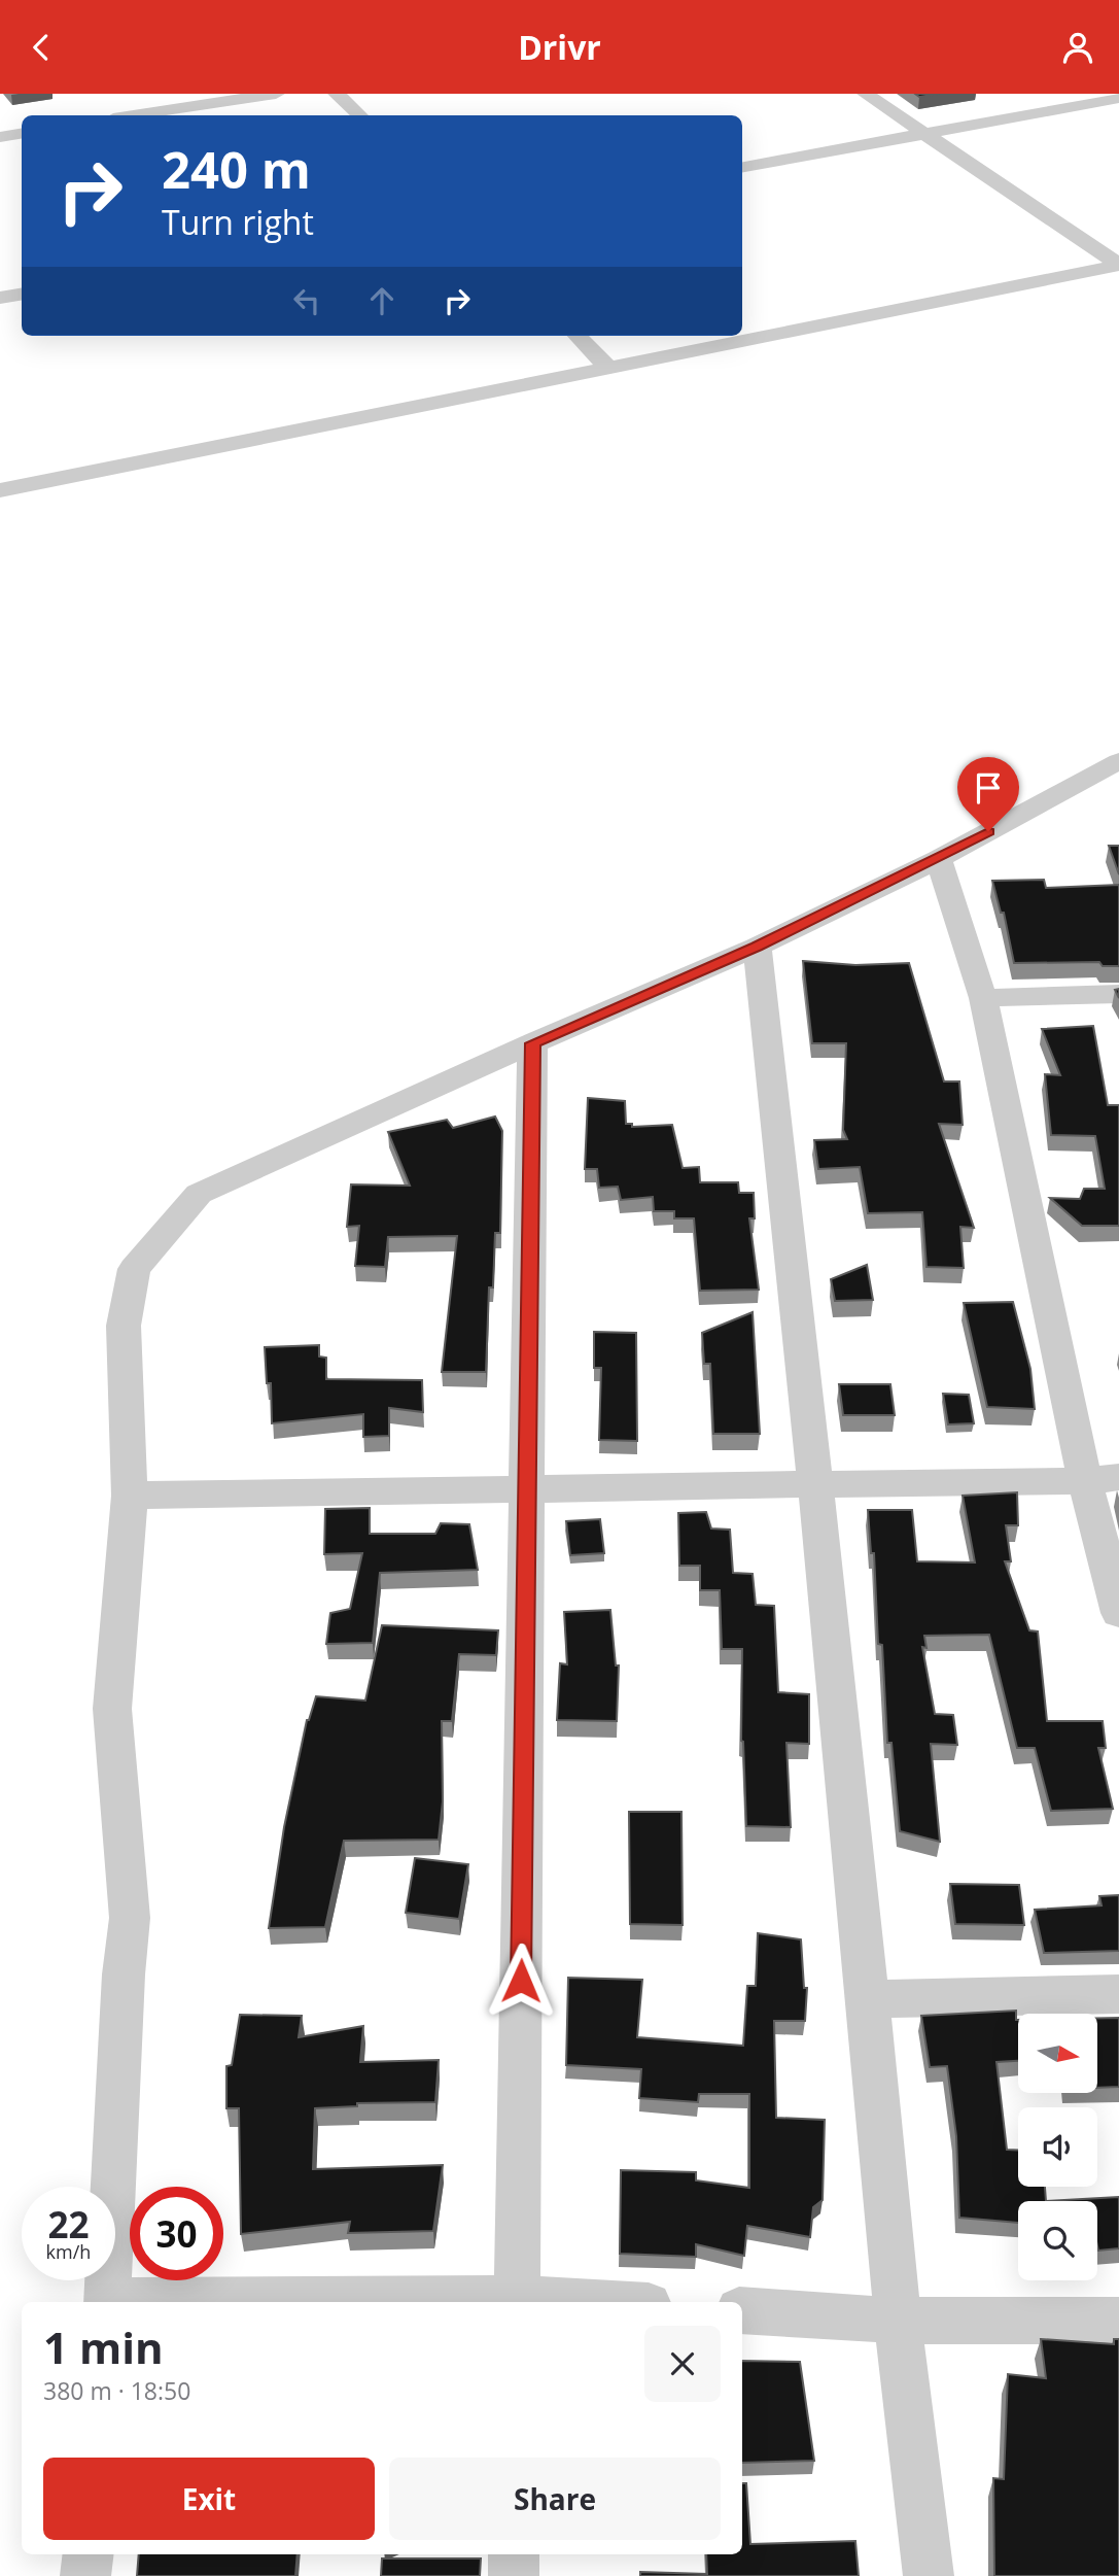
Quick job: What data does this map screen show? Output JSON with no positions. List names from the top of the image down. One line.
{"north":"right","page":{"header":"Drivr","turn":["240 m","Turn right"],"speed":"22 km/h","limit":"30","heading":["1 min","380 m · 18:50"],"buttons":["Exit","Share"]}}
